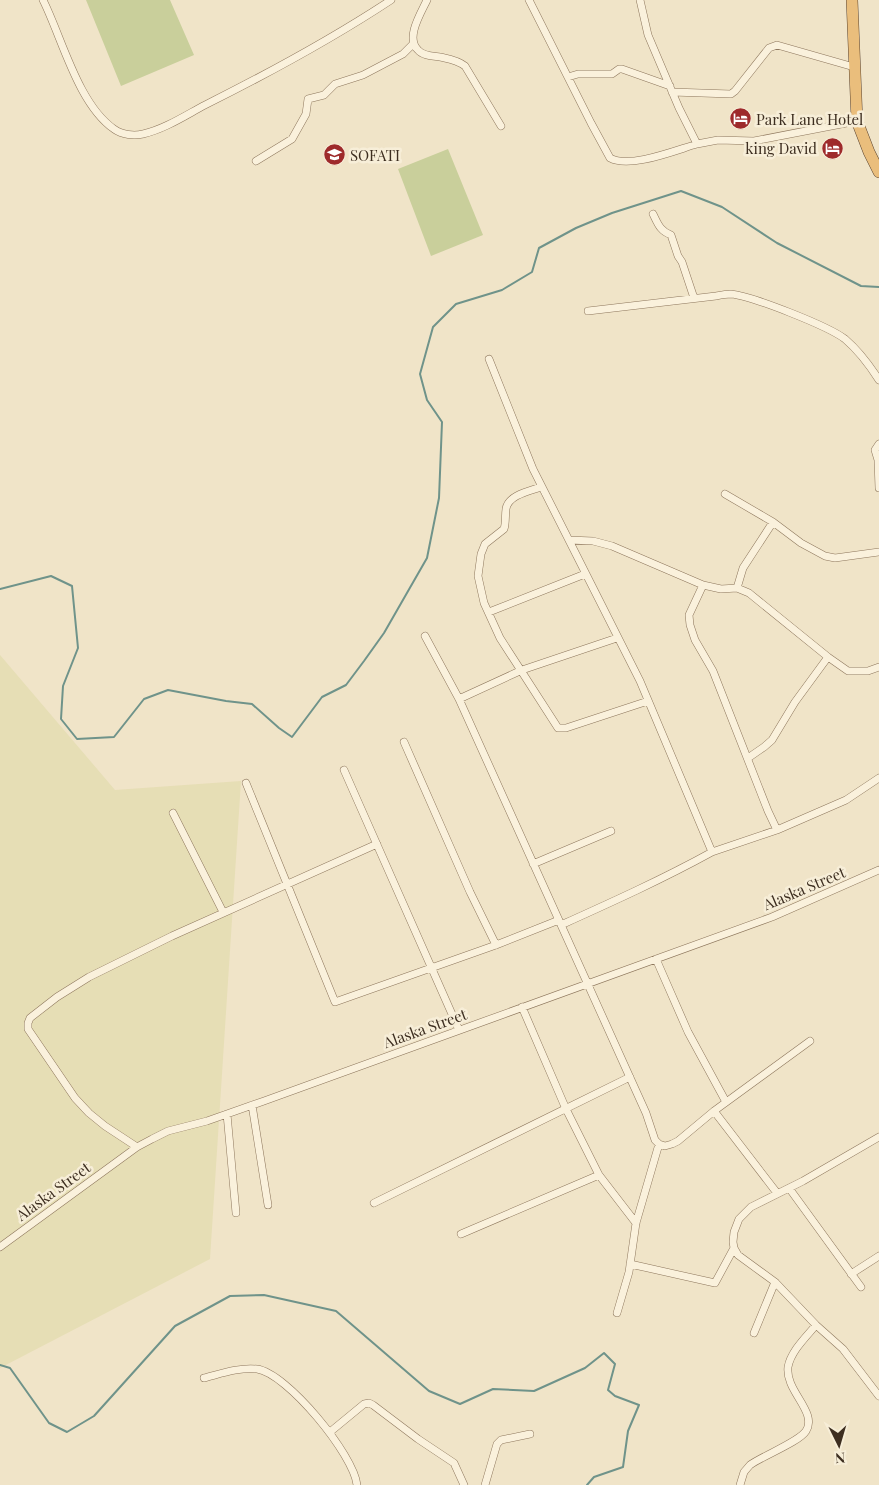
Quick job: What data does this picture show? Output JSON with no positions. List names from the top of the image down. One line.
{"streets":{"street":["Alaska Street"]},"places":{"hotel":["Park Lane Hotel","king David"],"school or university":["SOFATI"]},"north":"bottom"}
